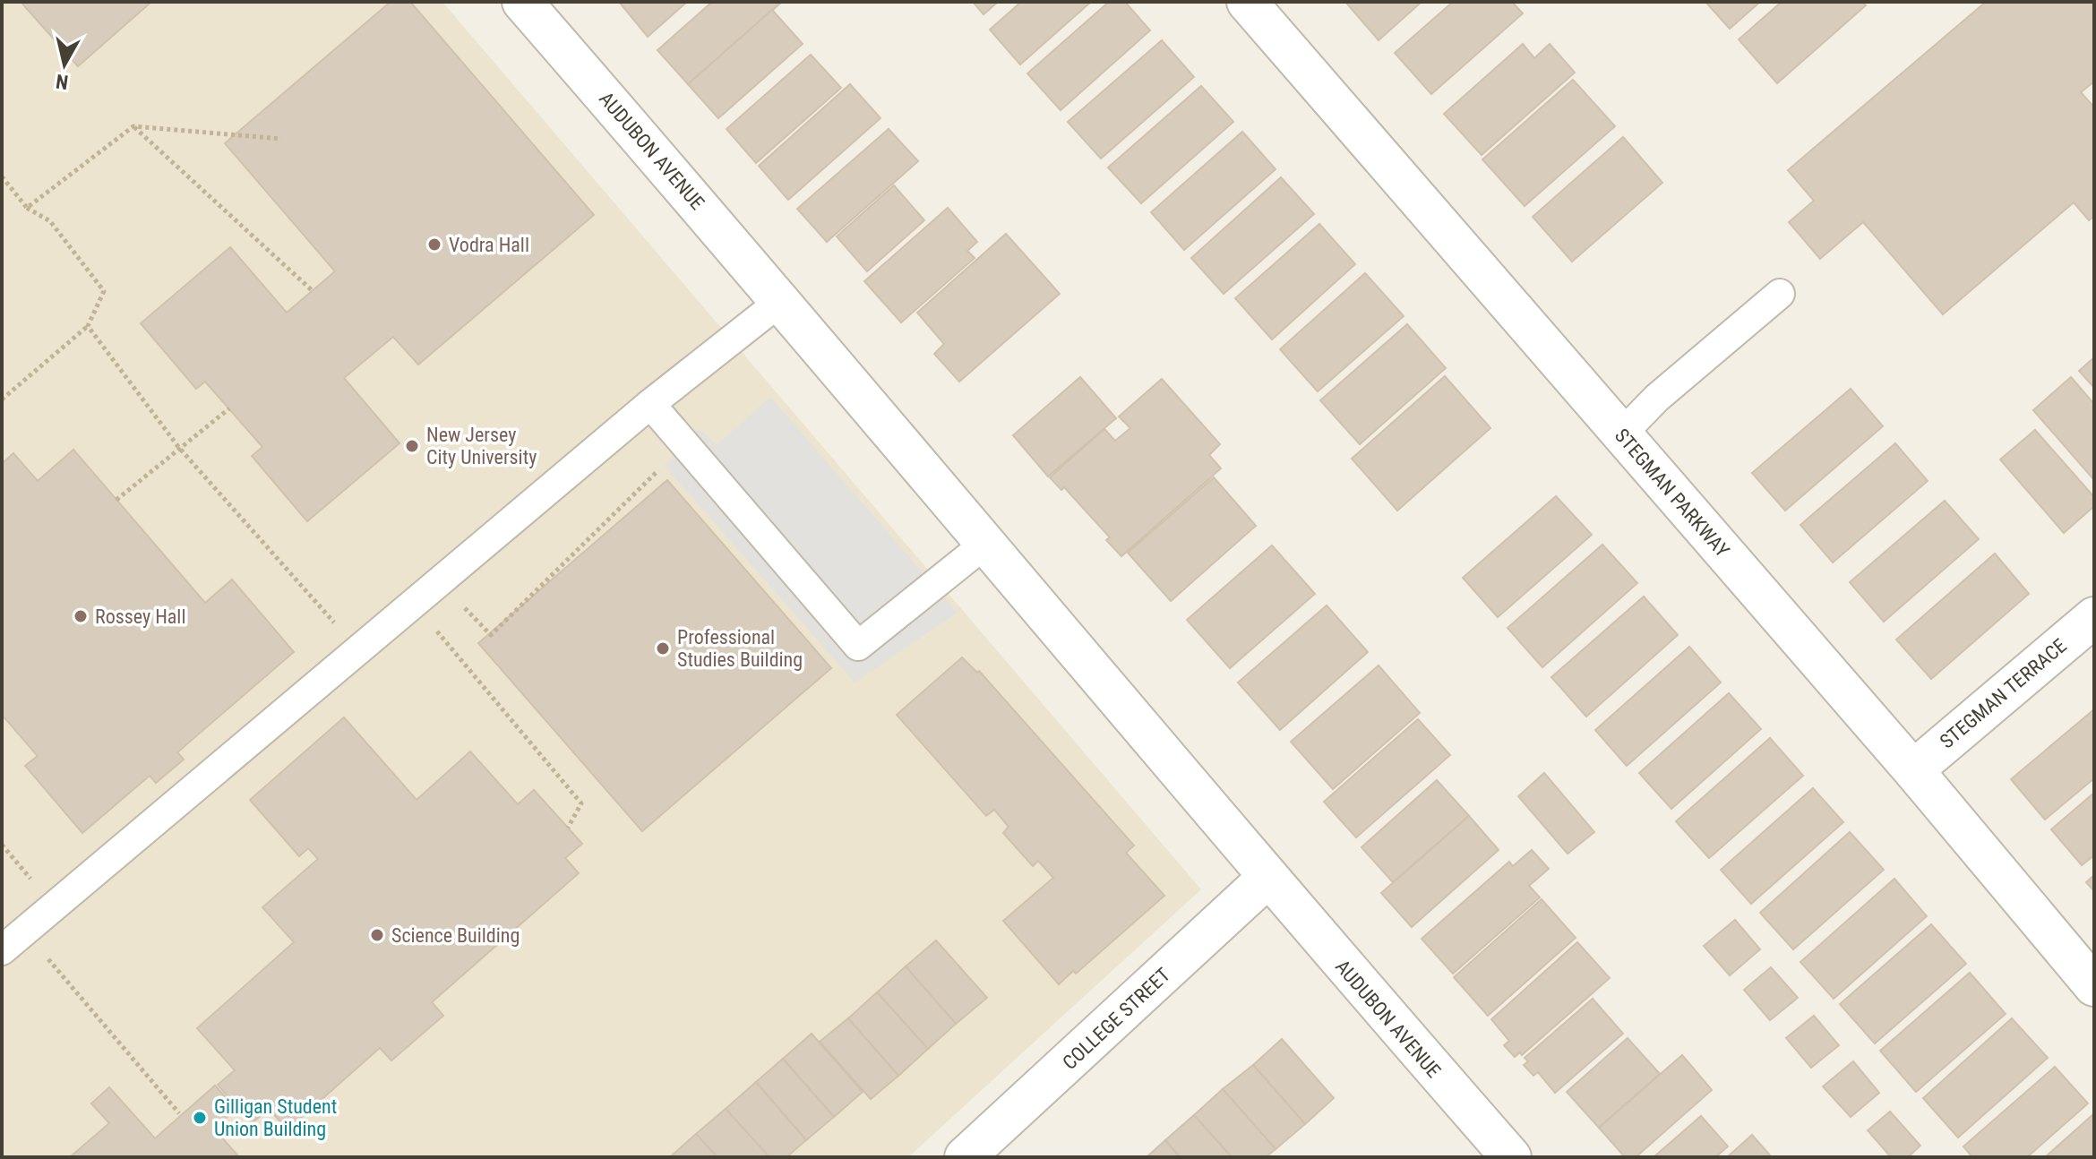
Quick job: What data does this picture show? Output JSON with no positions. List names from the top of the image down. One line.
{"streets":{"street":["AUDUBON AVENUE","STEGMAN PARKWAY","STEGMAN TERRACE","COLLEGE STREET"]},"crossings":[["AUDUBON AVENUE","COLLEGE STREET"],["STEGMAN PARKWAY","STEGMAN TERRACE"]],"places":["Vodra Hall","New Jersey City University","Rossey Hall","Professional Studies Building","Science Building","Gilligan Student Union Building"],"north":"bottom"}
